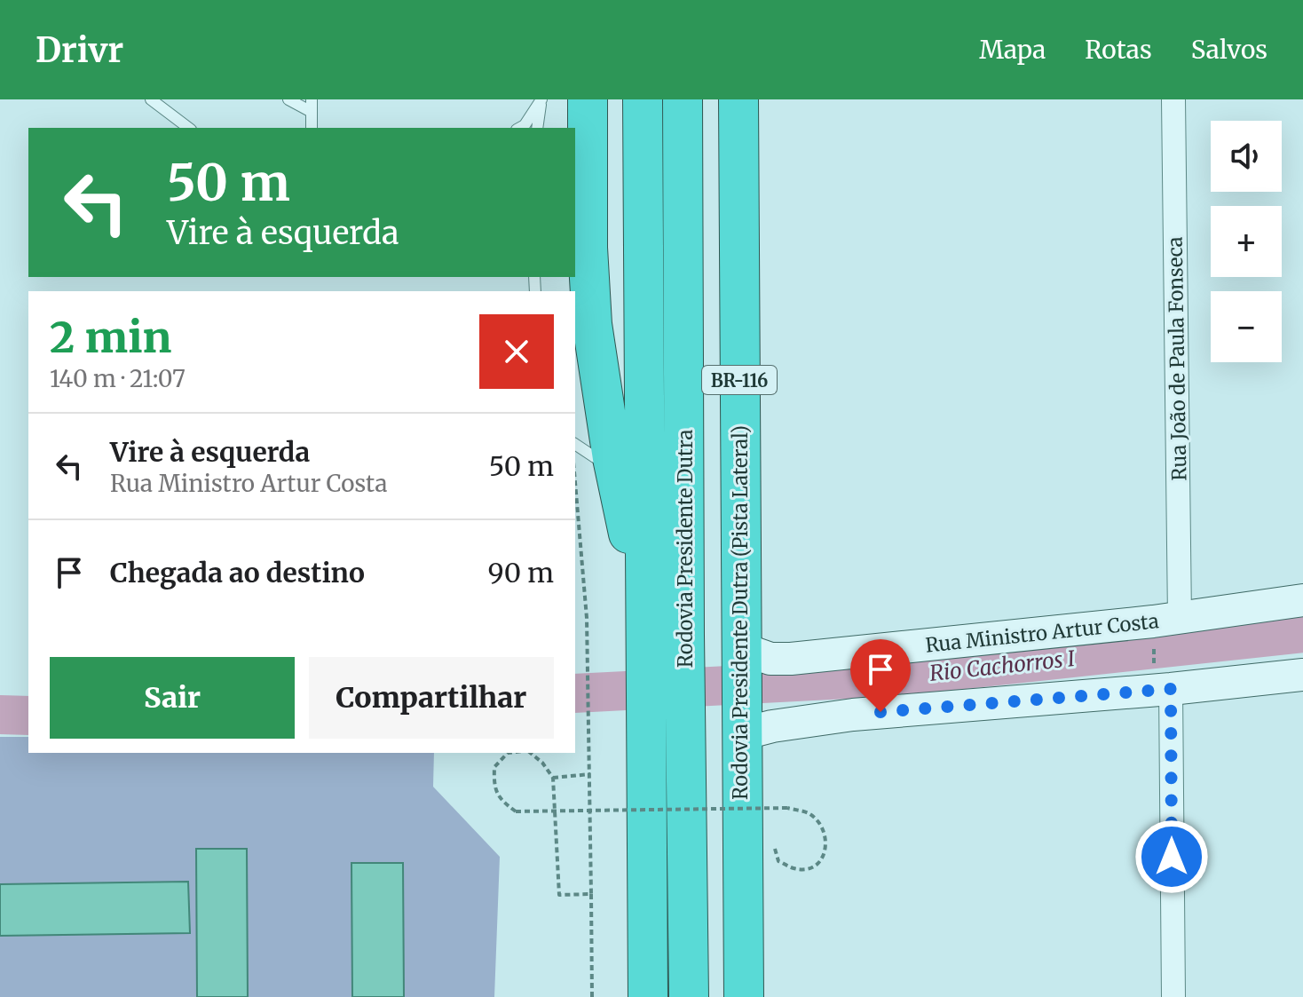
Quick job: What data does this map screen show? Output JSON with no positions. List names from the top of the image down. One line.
{"streets":{"highway":["BR-116","Rodovia Presidente Dutra","Rodovia Presidente Dutra (Pista Lateral)"],"street":["Rua João de Paula Fonseca","Rua Ministro Artur Costa"]},"crossings":[["Rua João de Paula Fonseca","Rua Ministro Artur Costa"],["Rodovia Presidente Dutra (Pista Lateral)","Rua Ministro Artur Costa"]],"water":["Rio Cachorros I"],"page":{"header":"Drivr","nav":["Mapa","Rotas","Salvos"],"map_buttons":["+","−"],"turn":["50 m","Vire à esquerda"],"heading":["2 min","140 m · 21:07"],"list":[{"name":"Vire à esquerda","note":"Rua Ministro Artur Costa","value":"50 m"},{"name":"Chegada ao destino","value":"90 m"}],"buttons":["Sair","Compartilhar"]}}
